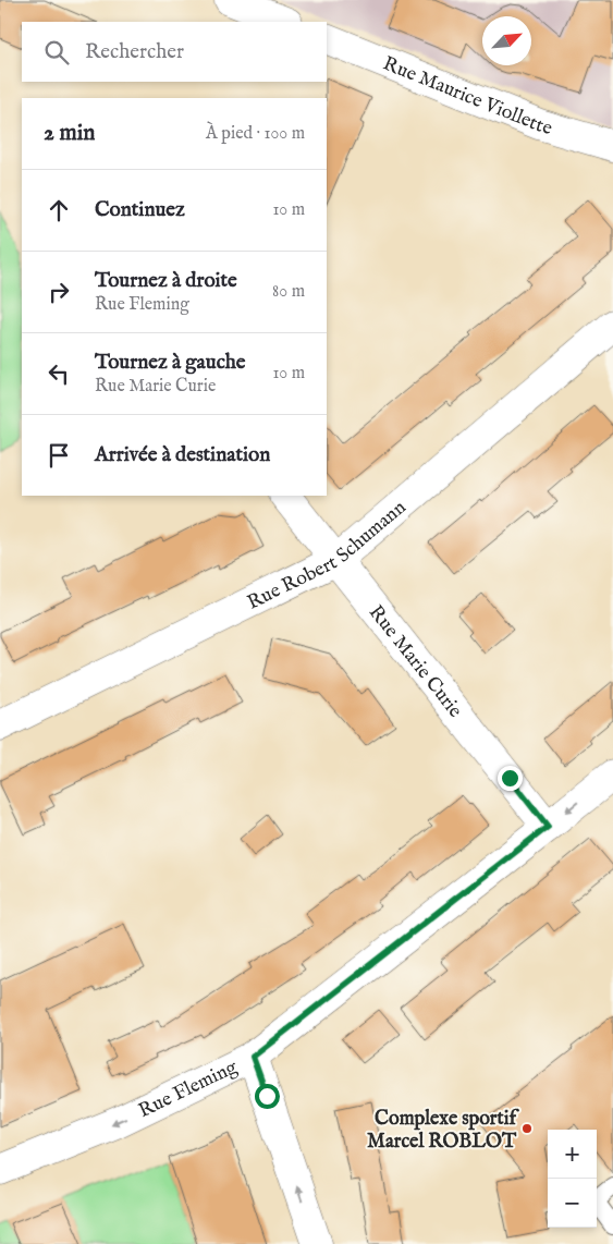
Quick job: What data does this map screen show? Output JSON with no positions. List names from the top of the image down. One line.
{"streets":{"street":["Rue Maurice Viollette","Rue Robert Schumann","Rue Marie Curie","Rue Fleming"]},"crossings":[["Rue Robert Schumann","Rue Marie Curie"],["Rue Marie Curie","Rue Fleming"]],"one_way":["Rue Fleming"],"places":["Complexe sportif Marcel ROBLOT"],"north":"top right","page":{"search":"Rechercher","heading":["2 min","À pied · 100 m"],"list":[["Continuez","10 m"],["Tournez à droite","Rue Fleming","80 m"],["Tournez à gauche","Rue Marie Curie","10 m"],"Arrivée à destination"],"map_buttons":["+","−"]}}
